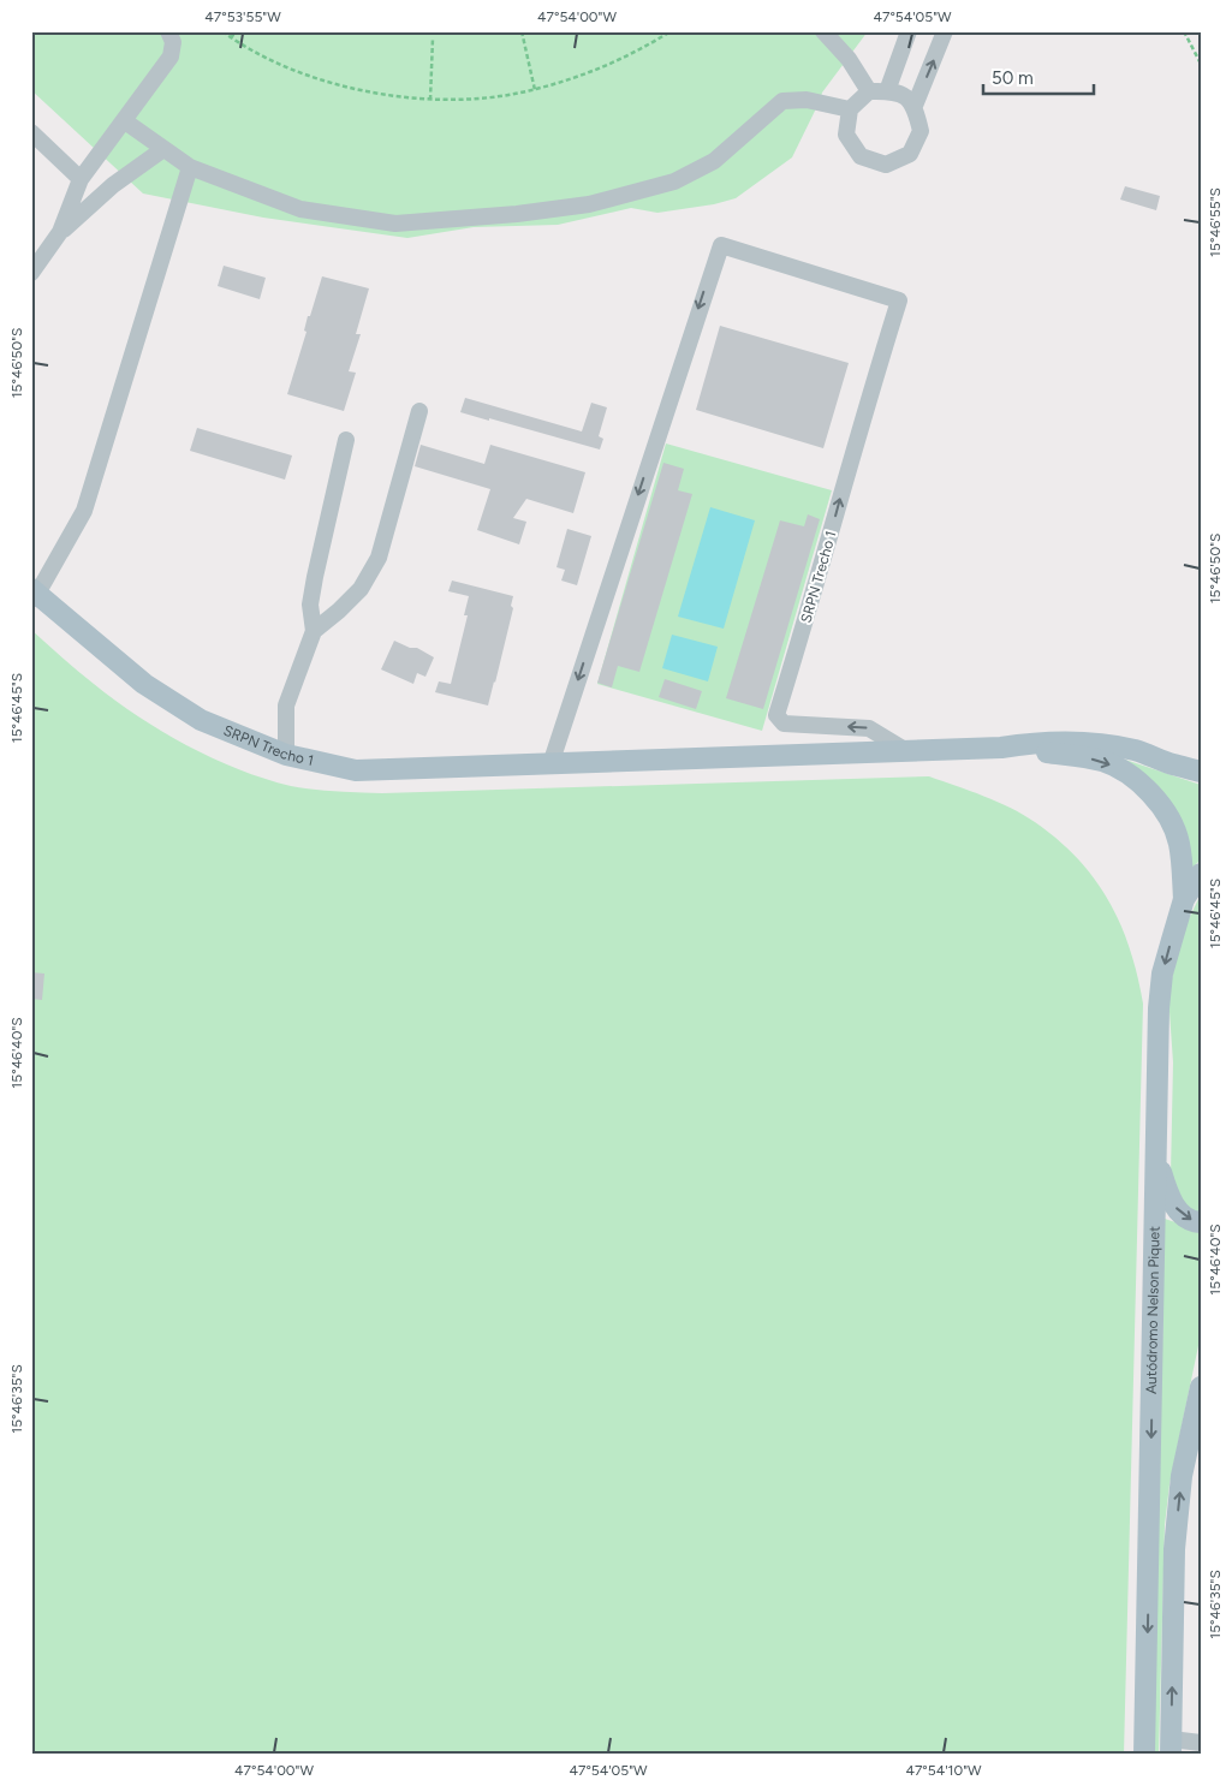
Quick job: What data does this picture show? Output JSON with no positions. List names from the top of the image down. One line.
{"streets":{"main road":["SRPN Trecho 1","Autódromo Nelson Piquet"]},"crossings":[["SRPN Trecho 1","Autódromo Nelson Piquet"]],"scale_bar":"50 m","coordinates":["47°53'55\"W","47°54'00\"W","47°54'05\"W","15°46'55\"S","15°46'50\"S","15°46'45\"S","15°46'40\"S","15°46'35\"S","47°54'10\"W"]}
